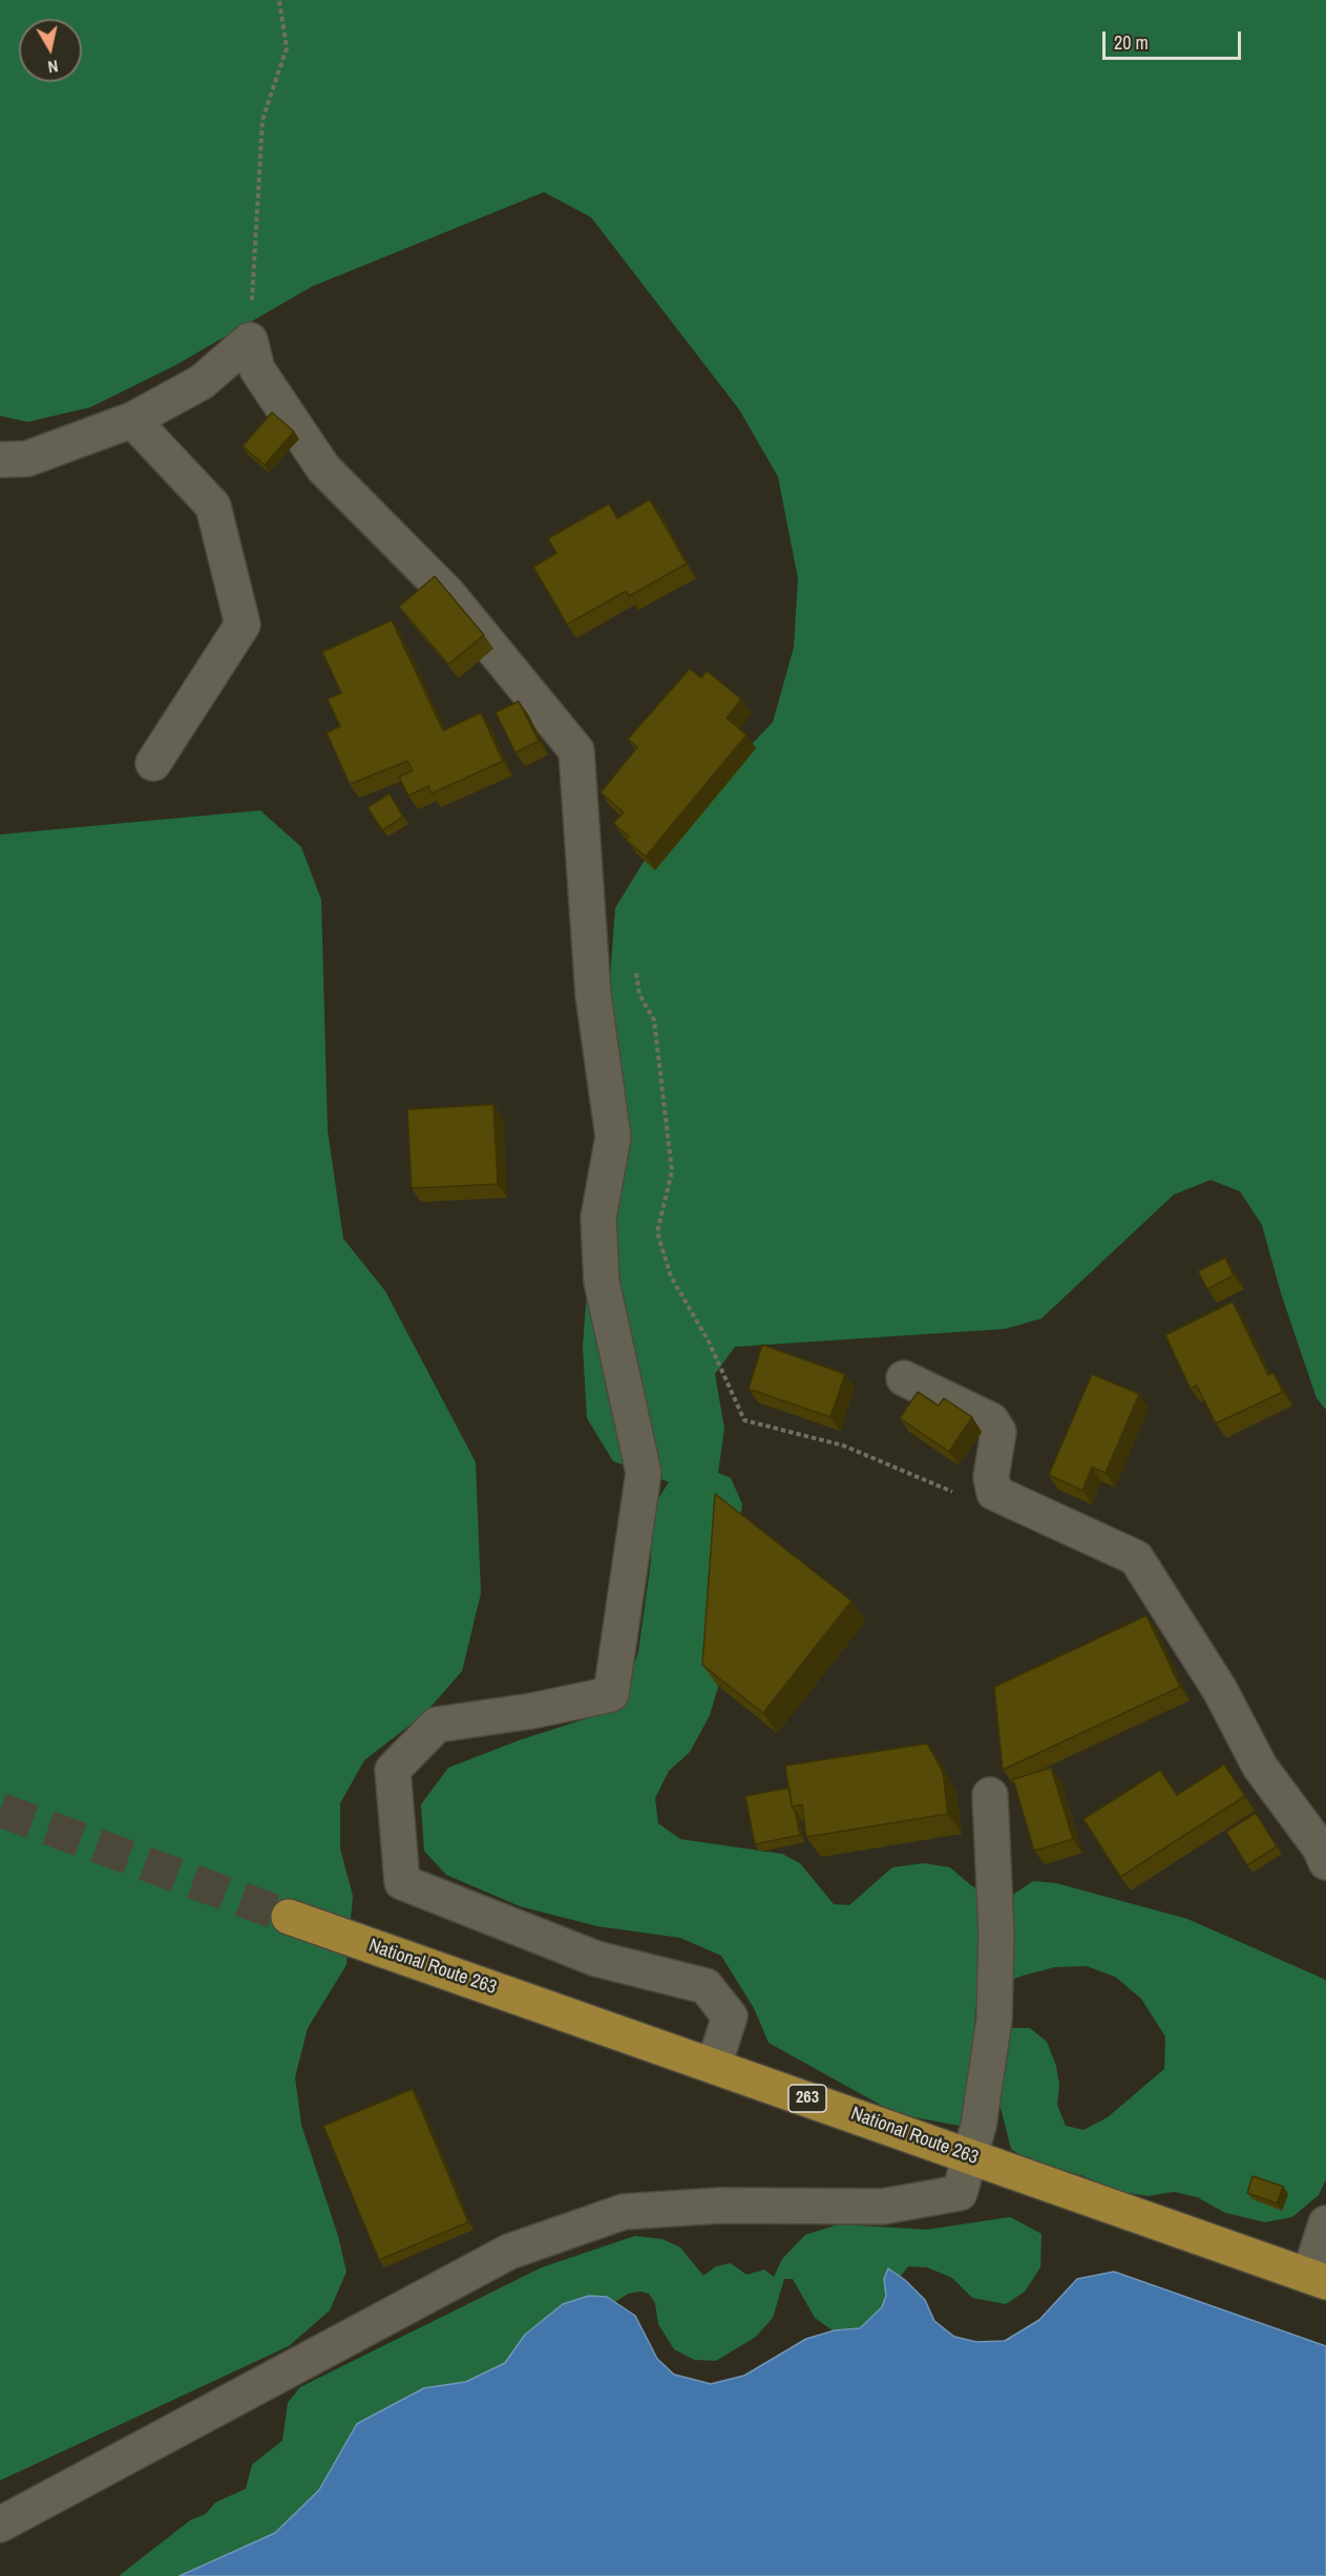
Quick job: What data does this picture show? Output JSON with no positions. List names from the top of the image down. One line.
{"streets":{"highway":["National Route 263","263"]},"scale_bar":"20 m","north":"bottom"}
